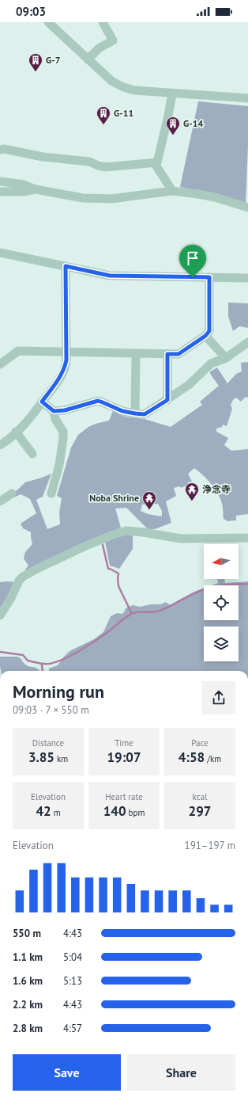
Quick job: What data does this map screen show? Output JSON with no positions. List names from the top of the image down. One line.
{"places":{"building":["G-7","G-11","G-14"],"temple":["浄念寺","Noba Shrine"]},"north":"left","page":{"status":"09:03","heading":["Morning run","09:03 · 7 × 550 m"],"stats":[["Distance","3.85 km"],["Time","19:07"],["Pace","4:58 /km"],["Elevation","42 m"],["Heart rate","140 bpm"],["kcal","297"]],"chart":["Elevation","191–197 m"],"list":[{"name":"550 m","note":"4:43"},{"name":"1.1 km","note":"5:04"},{"name":"1.6 km","note":"5:13"},{"name":"2.2 km","note":"4:43"},{"name":"2.8 km","note":"4:57"}],"buttons":["Save","Share"]}}
